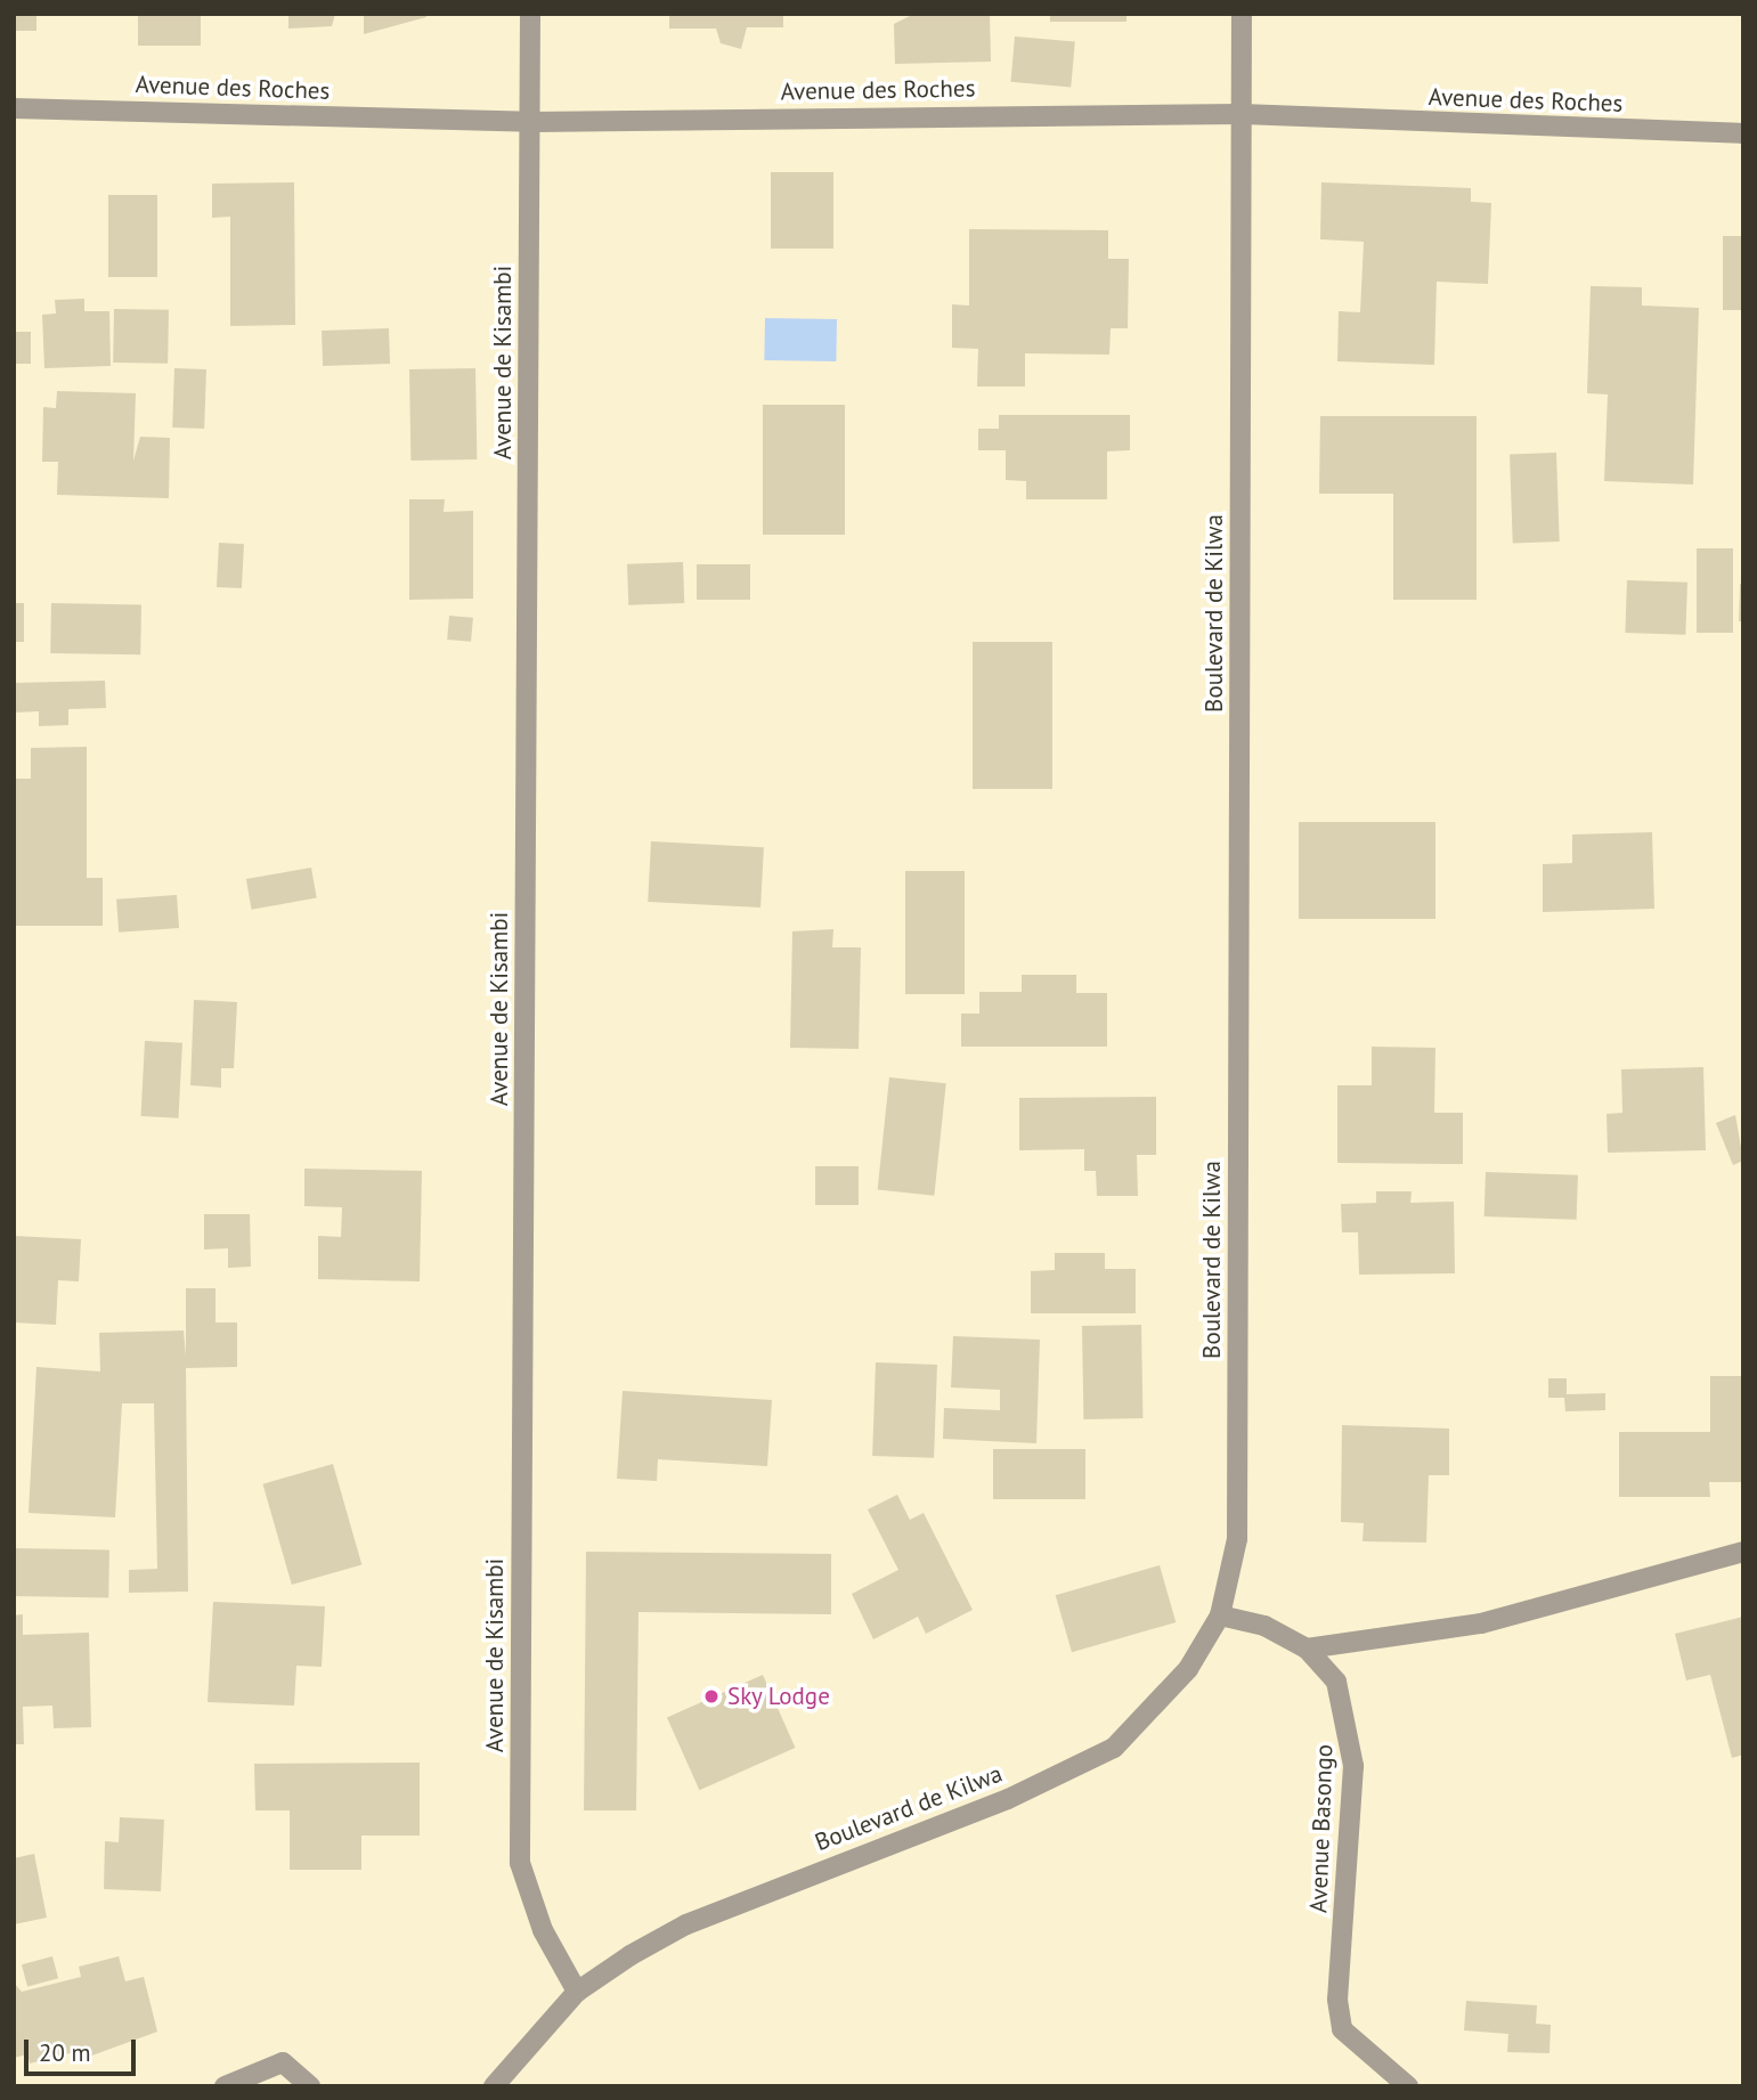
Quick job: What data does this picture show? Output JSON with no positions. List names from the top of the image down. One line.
{"streets":{"street":["Avenue des Roches","Avenue de Kisambi","Boulevard de Kilwa","Avenue Basongo"]},"crossings":[["Avenue des Roches","Avenue de Kisambi"],["Avenue des Roches","Boulevard de Kilwa"],["Avenue de Kisambi","Boulevard de Kilwa"],["Boulevard de Kilwa","Avenue Basongo"]],"places":["Sky Lodge"],"scale_bar":"20 m"}
